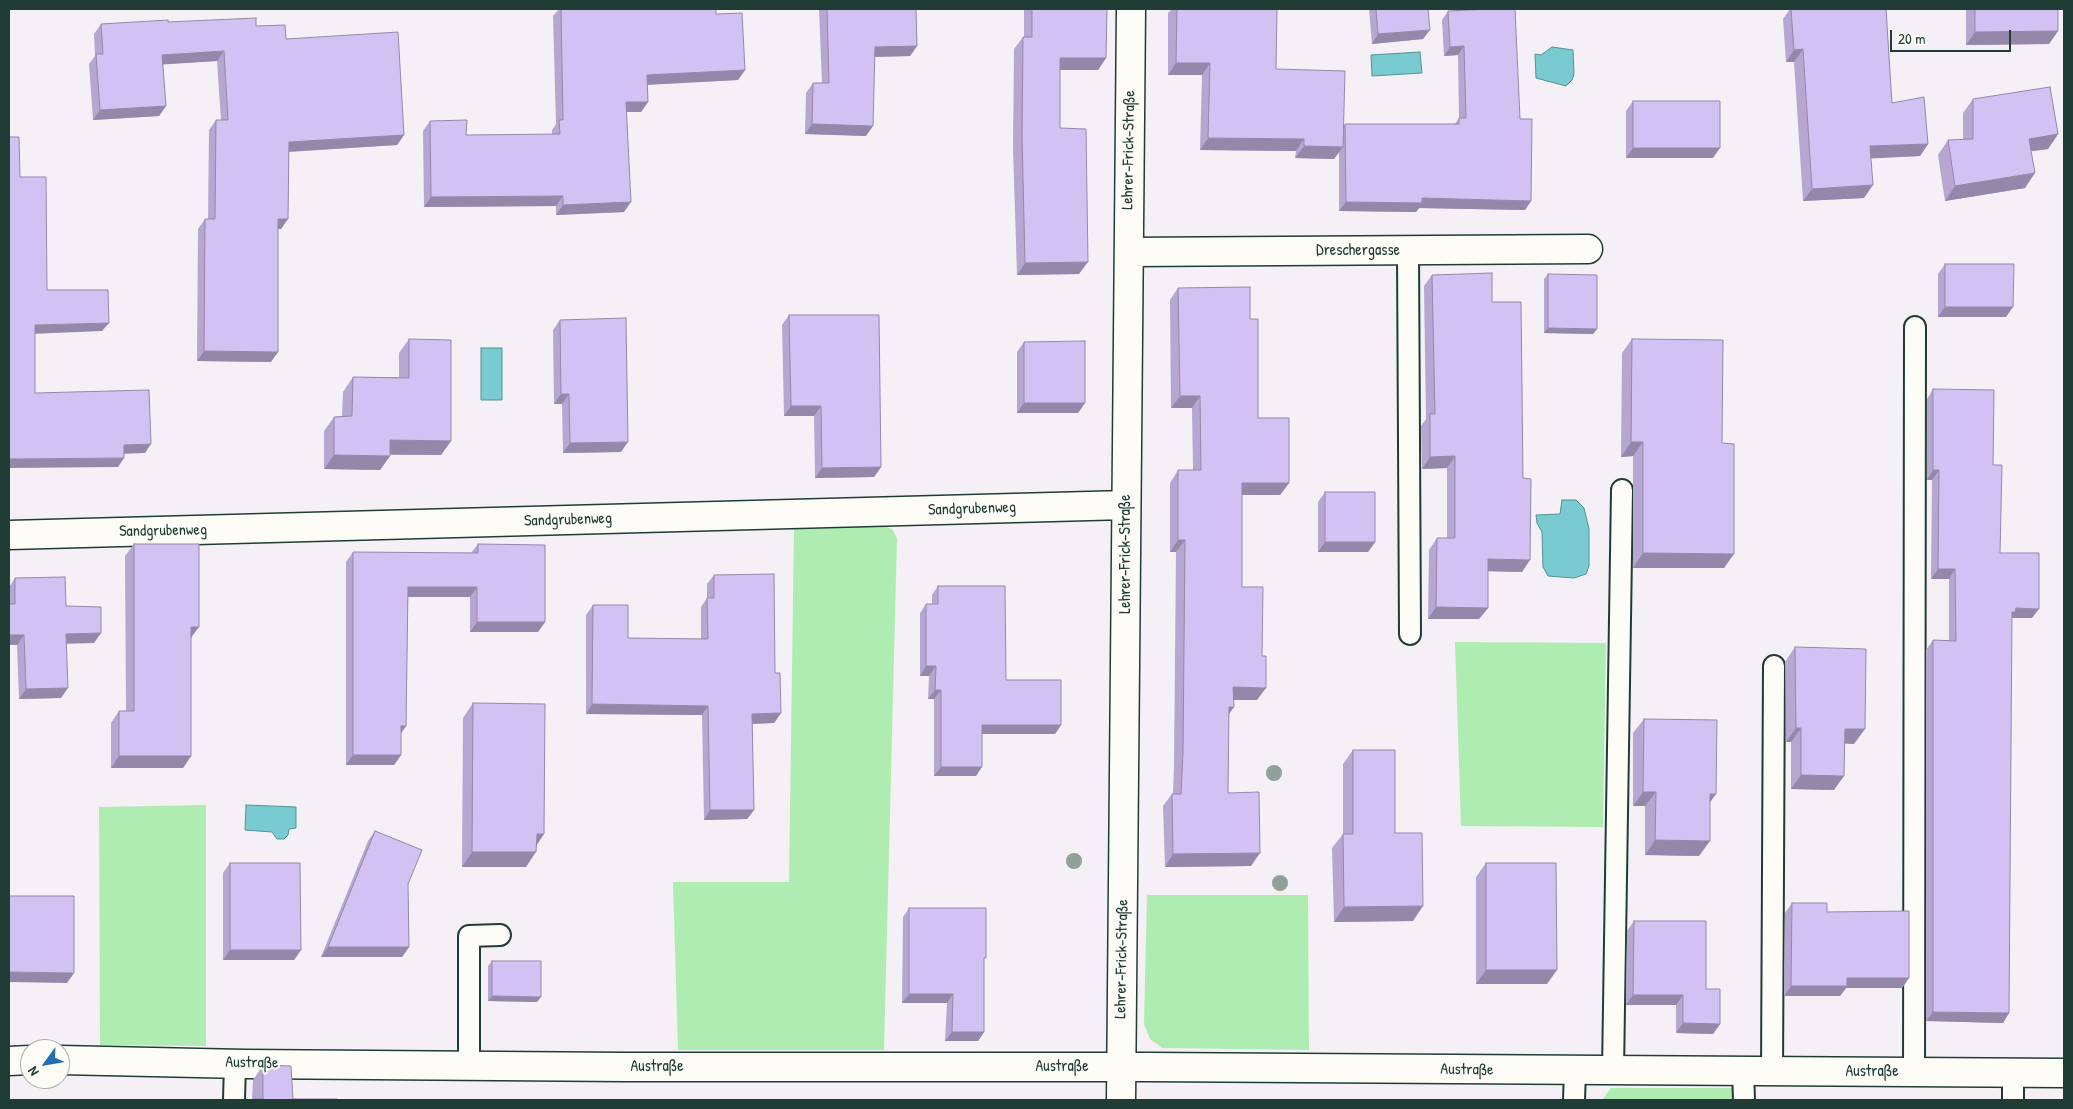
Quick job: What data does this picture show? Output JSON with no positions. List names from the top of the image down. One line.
{"streets":{"street":["Lehrer-Frick-Straße","Dreschergasse","Sandgrubenweg","Austraße"]},"crossings":[["Lehrer-Frick-Straße","Dreschergasse"],["Lehrer-Frick-Straße","Sandgrubenweg"],["Lehrer-Frick-Straße","Austraße"]],"scale_bar":"20 m","north":"bottom left"}
